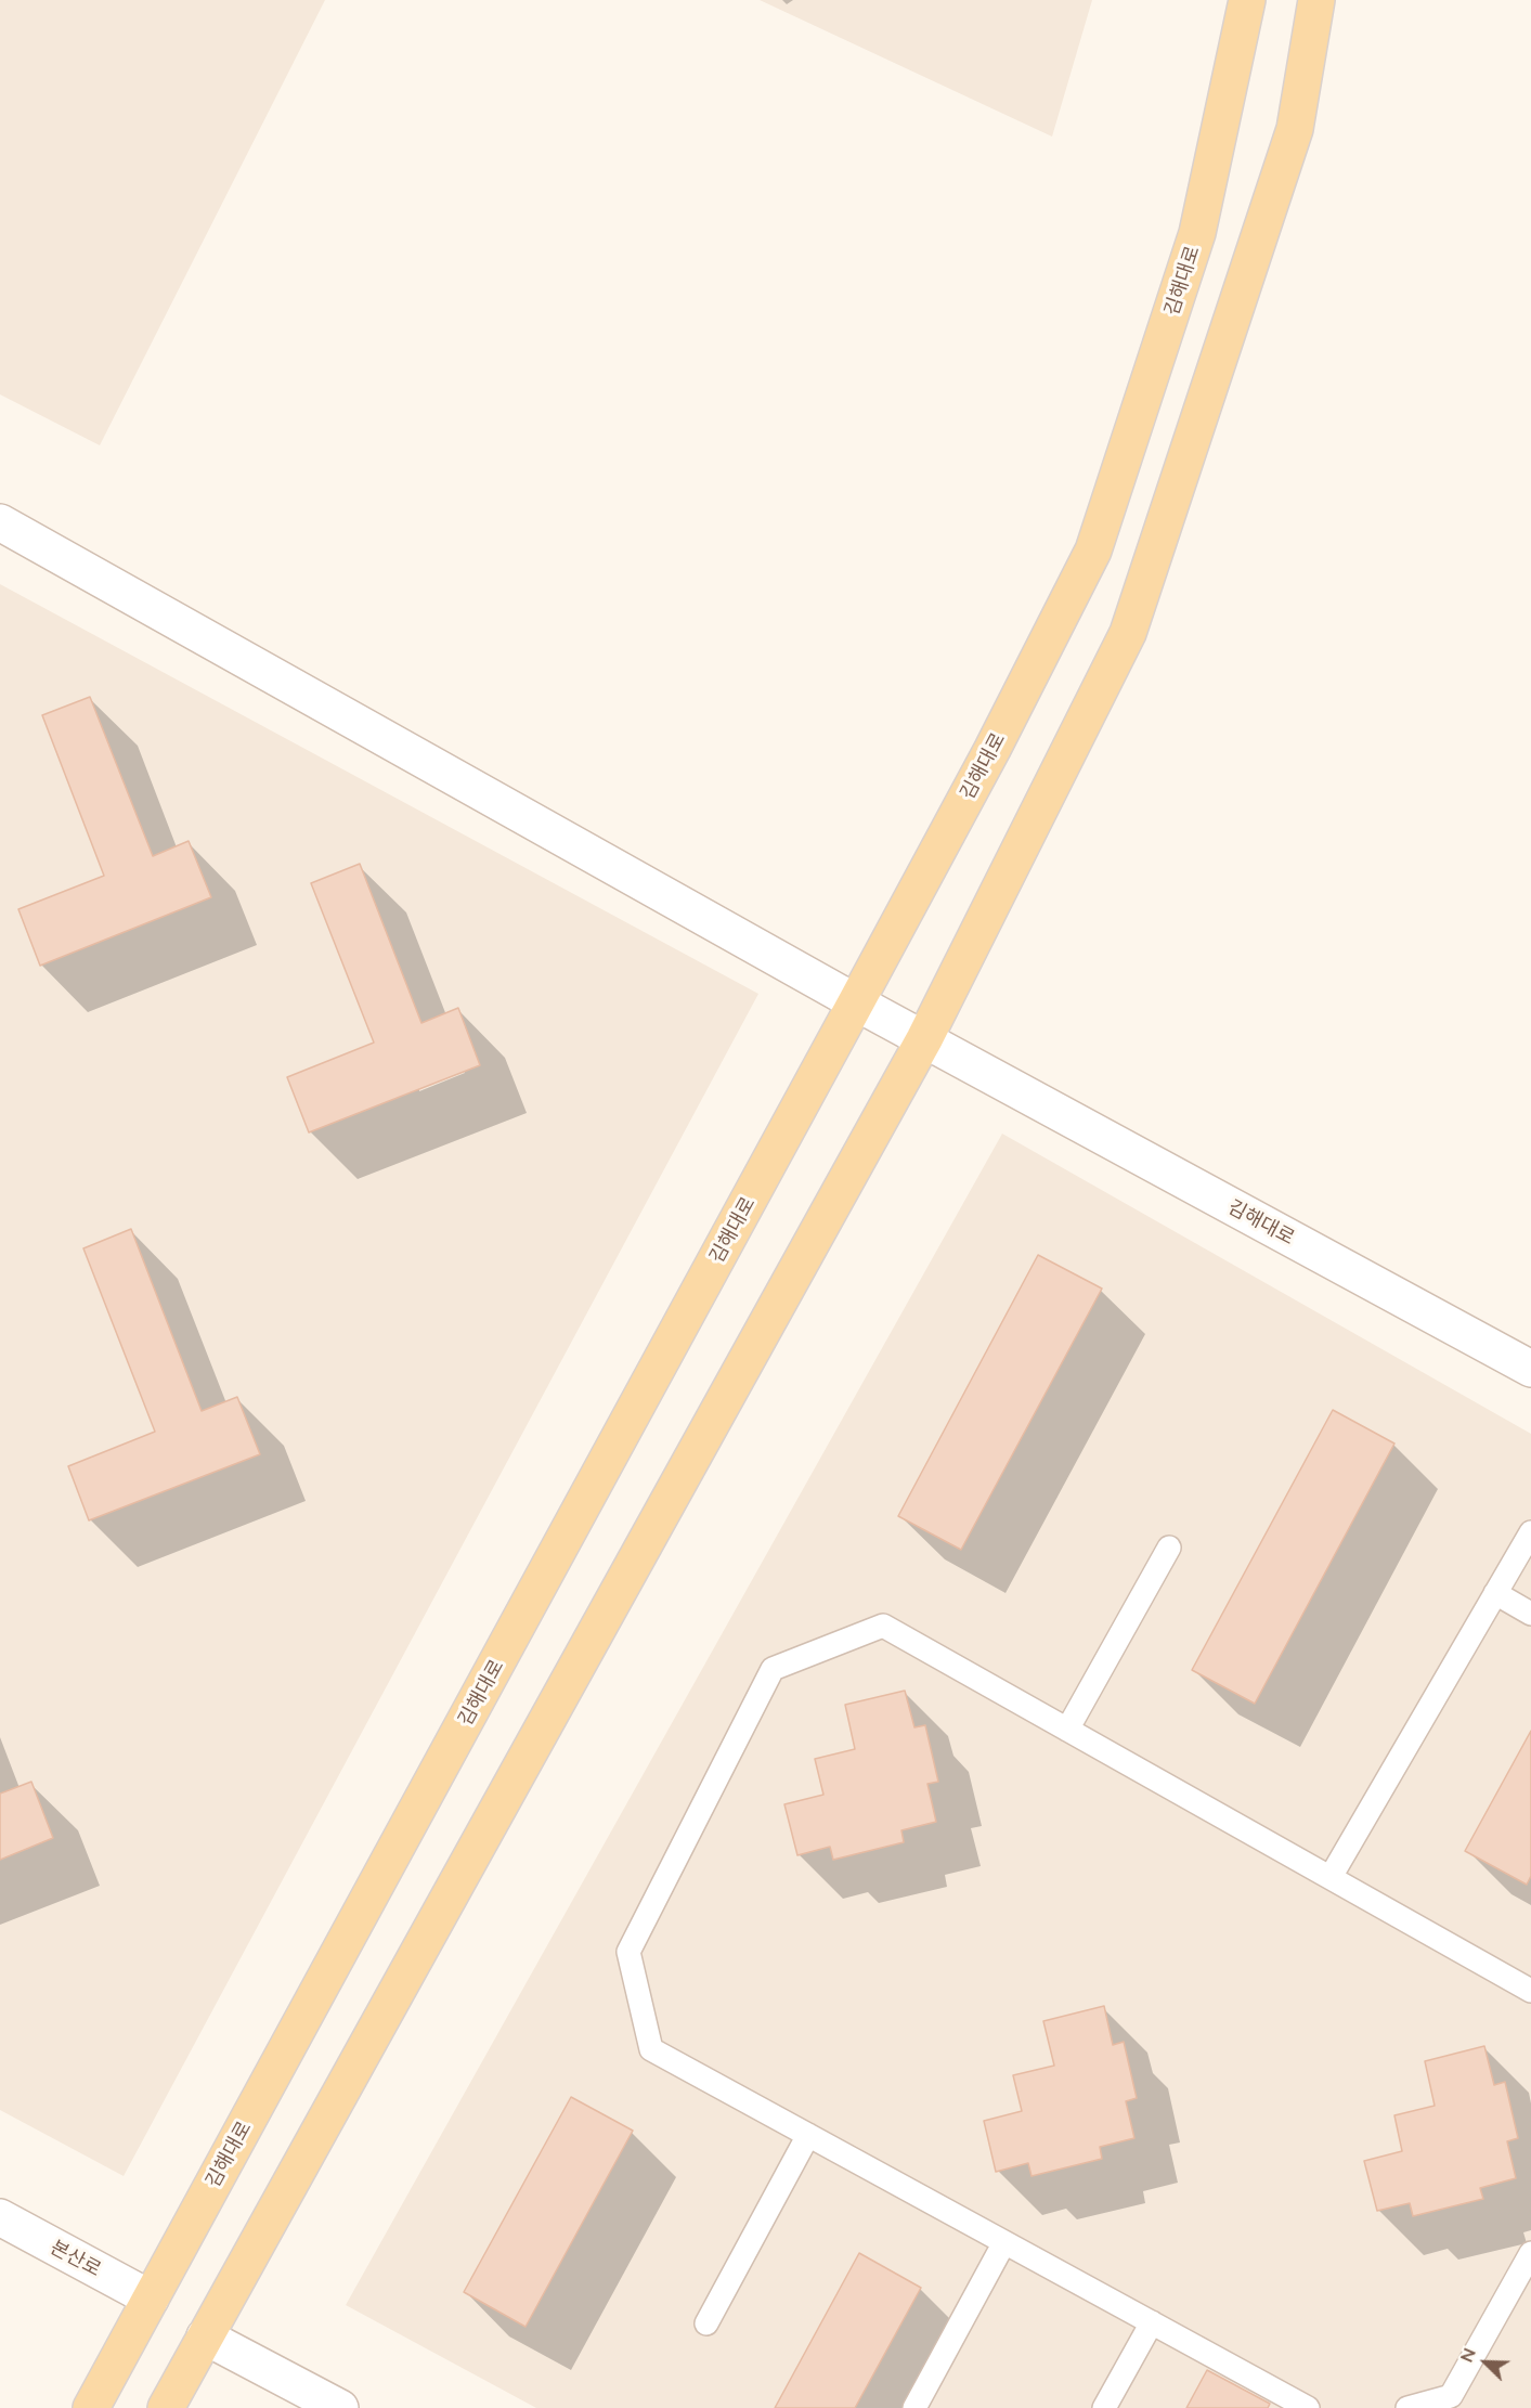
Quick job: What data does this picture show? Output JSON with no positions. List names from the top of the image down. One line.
{"streets":{"main road":["김해대로"],"street":["본산로"]},"crossings":[["김해대로","본산로"]],"north":"top left"}
